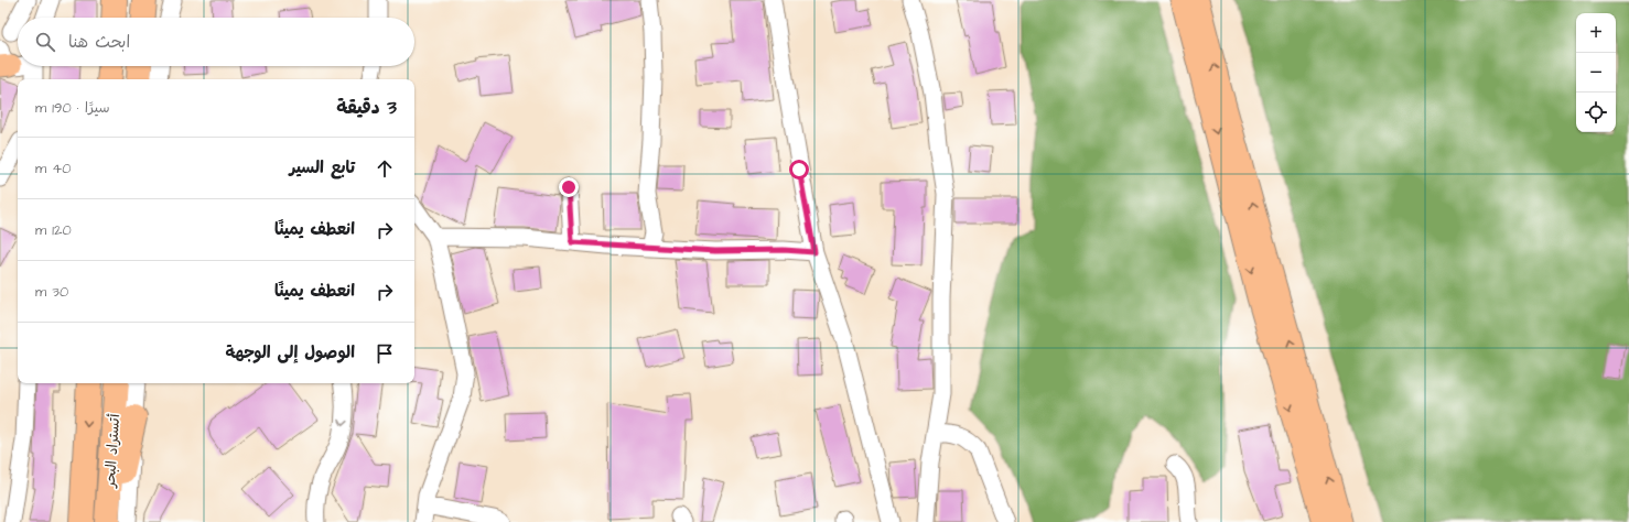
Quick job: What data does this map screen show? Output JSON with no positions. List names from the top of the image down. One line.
{"streets":{"highway":["أتستراد البحر"]},"page":{"map_buttons":["+","−"],"search":"ابحث هنا","heading":["3 دقيقة","سيرًا · 190 m"],"list":[["تابع السير","40 m"],["انعطف يمينًا","120 m"],["انعطف يمينًا","30 m"],"الوصول إلى الوجهة"]}}
